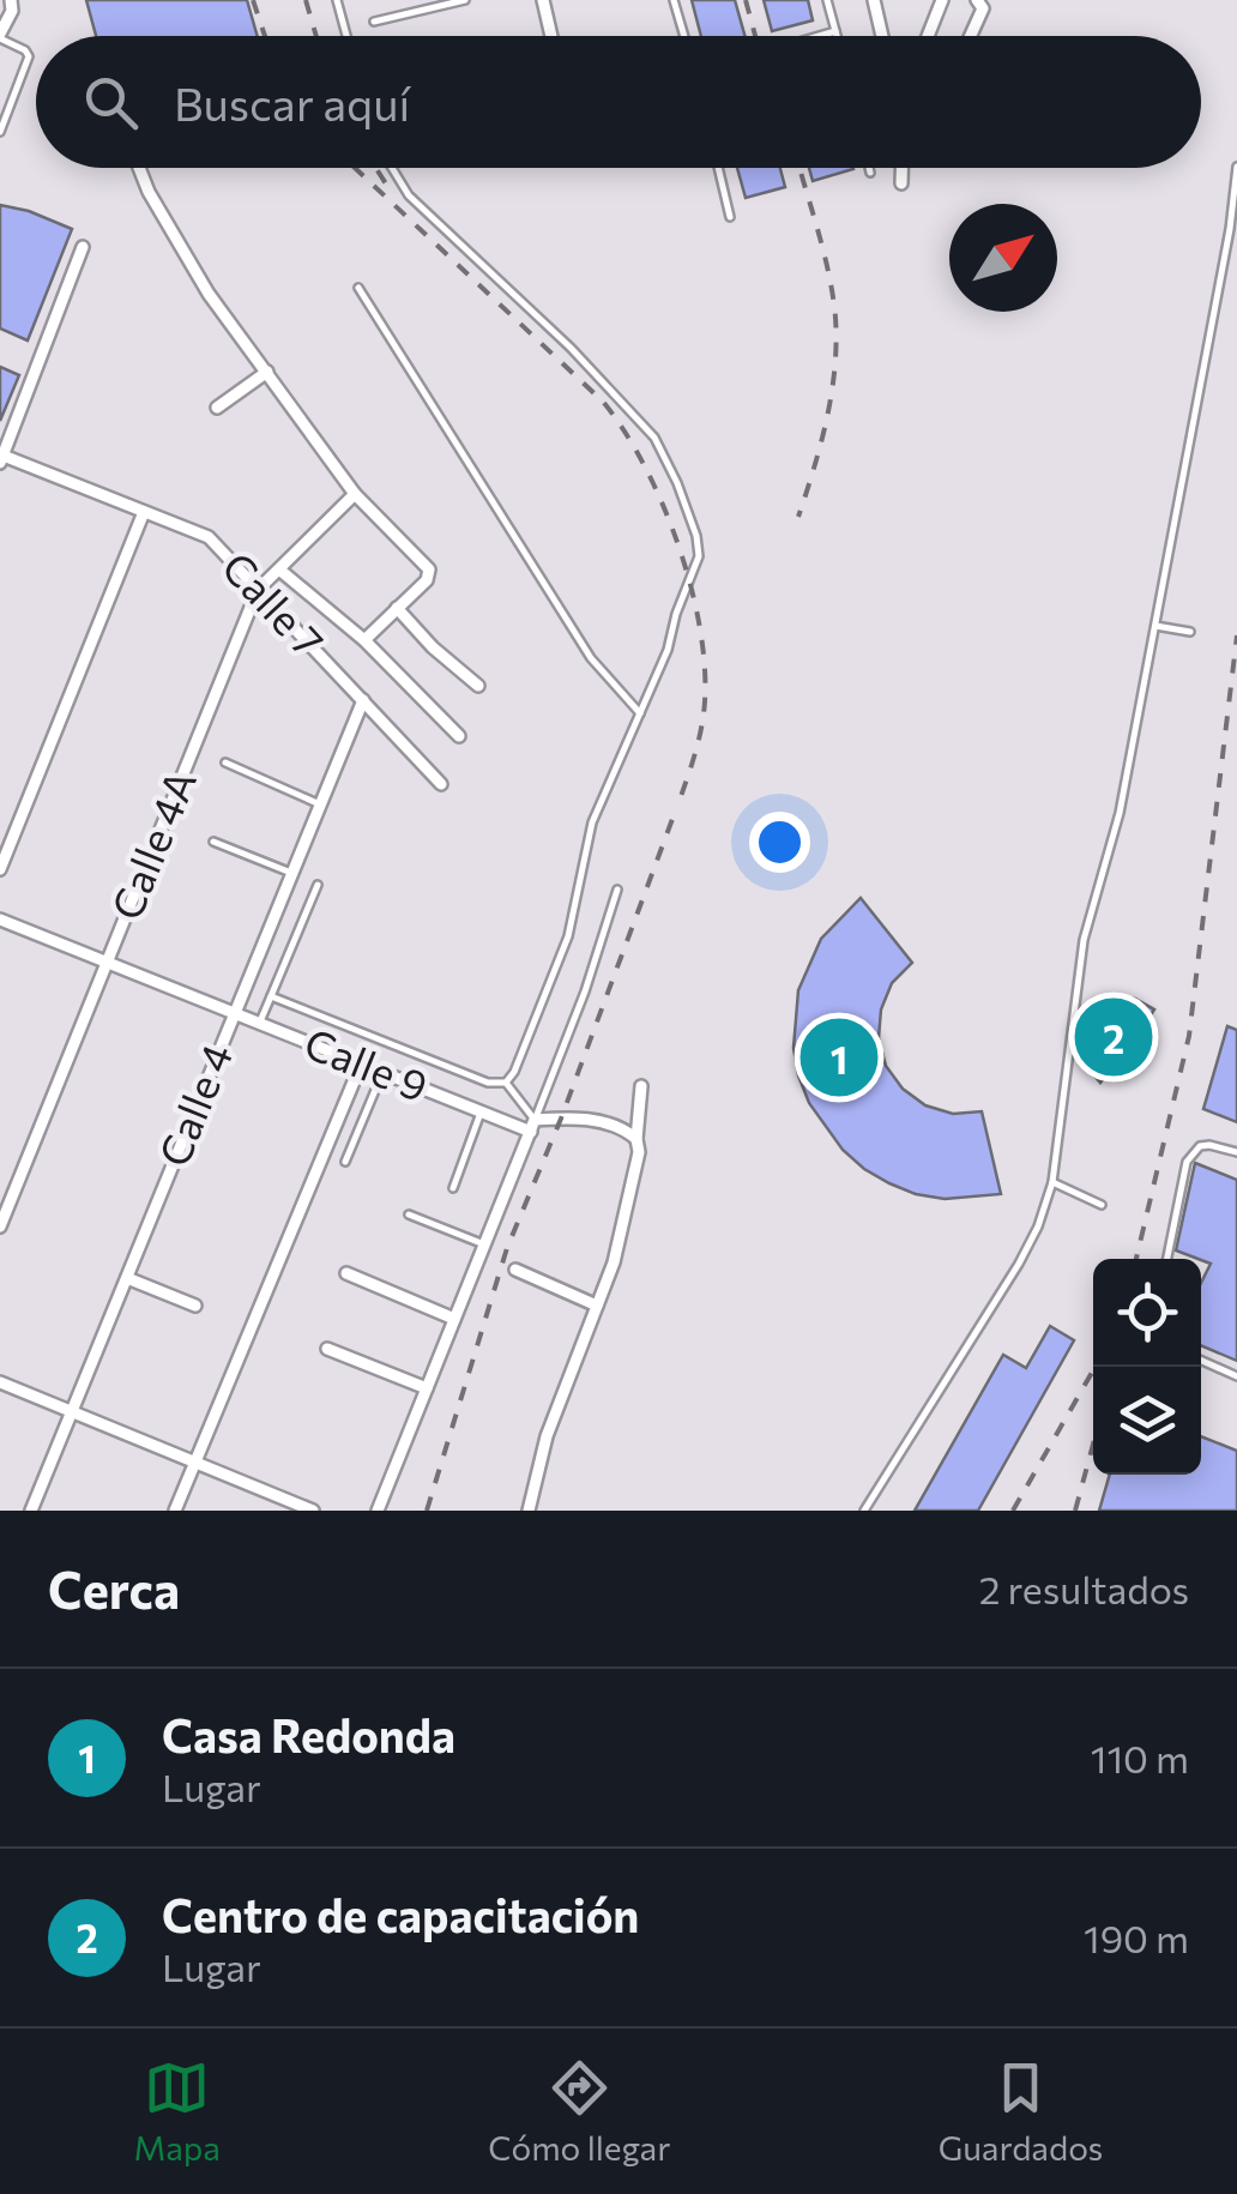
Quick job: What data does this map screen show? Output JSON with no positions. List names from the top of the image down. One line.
{"streets":{"street":["Calle 7","Calle 4A","Calle 9","Calle 4"]},"crossings":[["Calle 7","Calle 4A"],["Calle 7","Calle 4"],["Calle 4A","Calle 9"],["Calle 9","Calle 4"]],"north":"top right","page":{"search":"Buscar aquí","pins":["2","1"],"heading":["Cerca","2 resultados"],"list":[{"mark":"1","name":"Casa Redonda","note":"Lugar","value":"110 m"},{"mark":"2","name":"Centro de capacitación","note":"Lugar","value":"190 m"}],"nav":["Mapa","Cómo llegar","Guardados"]}}
